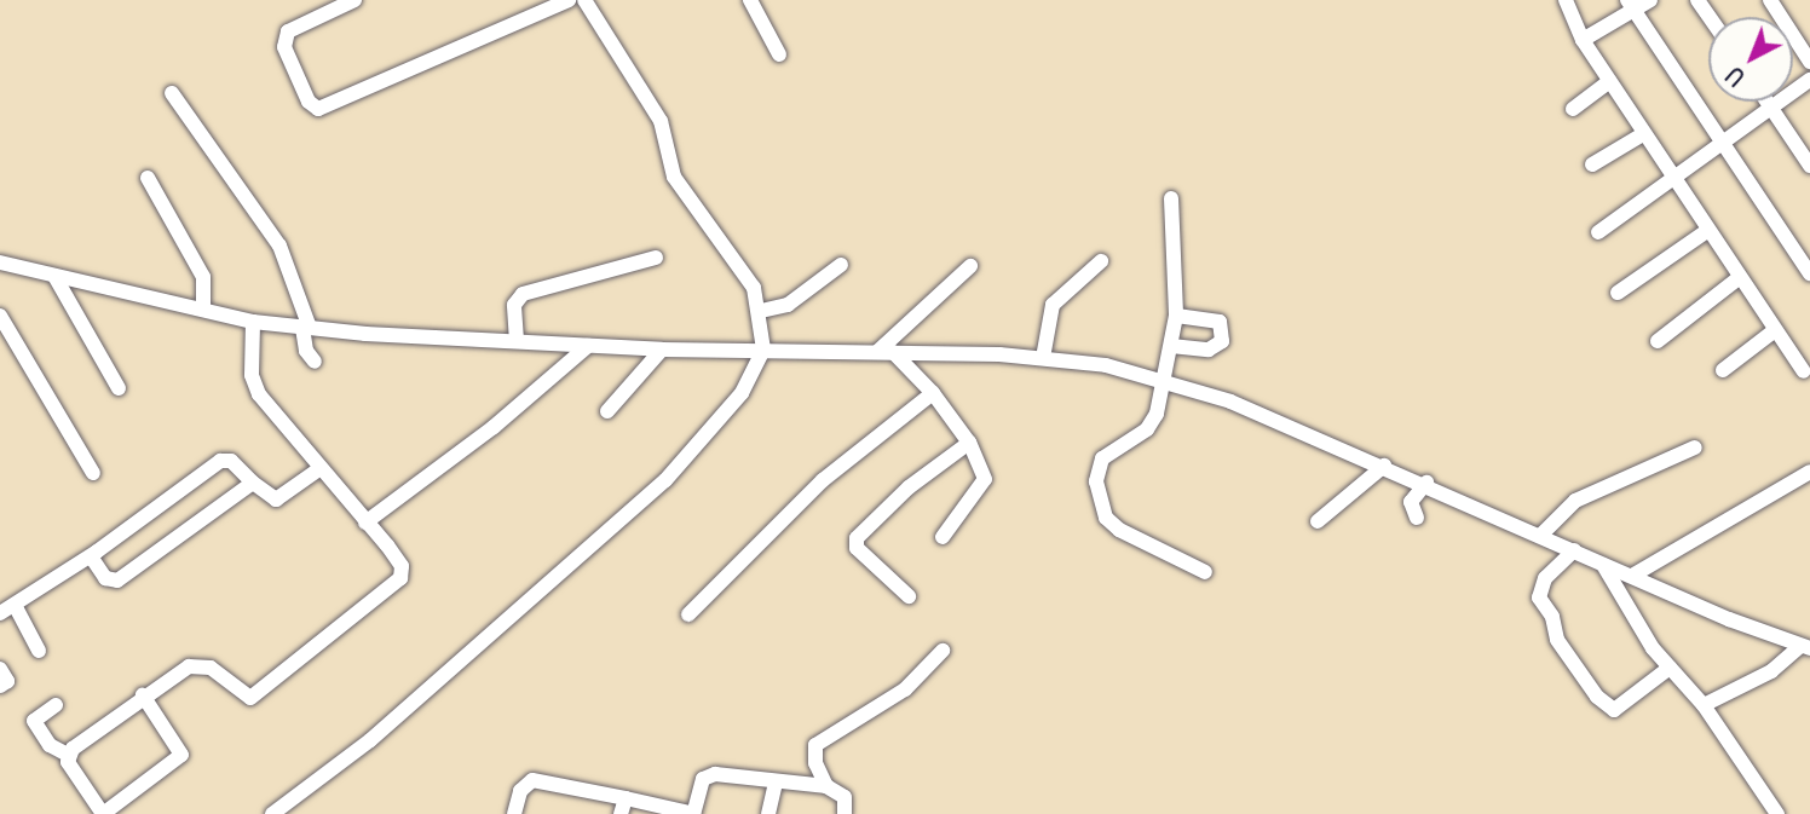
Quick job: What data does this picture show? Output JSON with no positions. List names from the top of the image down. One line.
{"north":"bottom left"}
